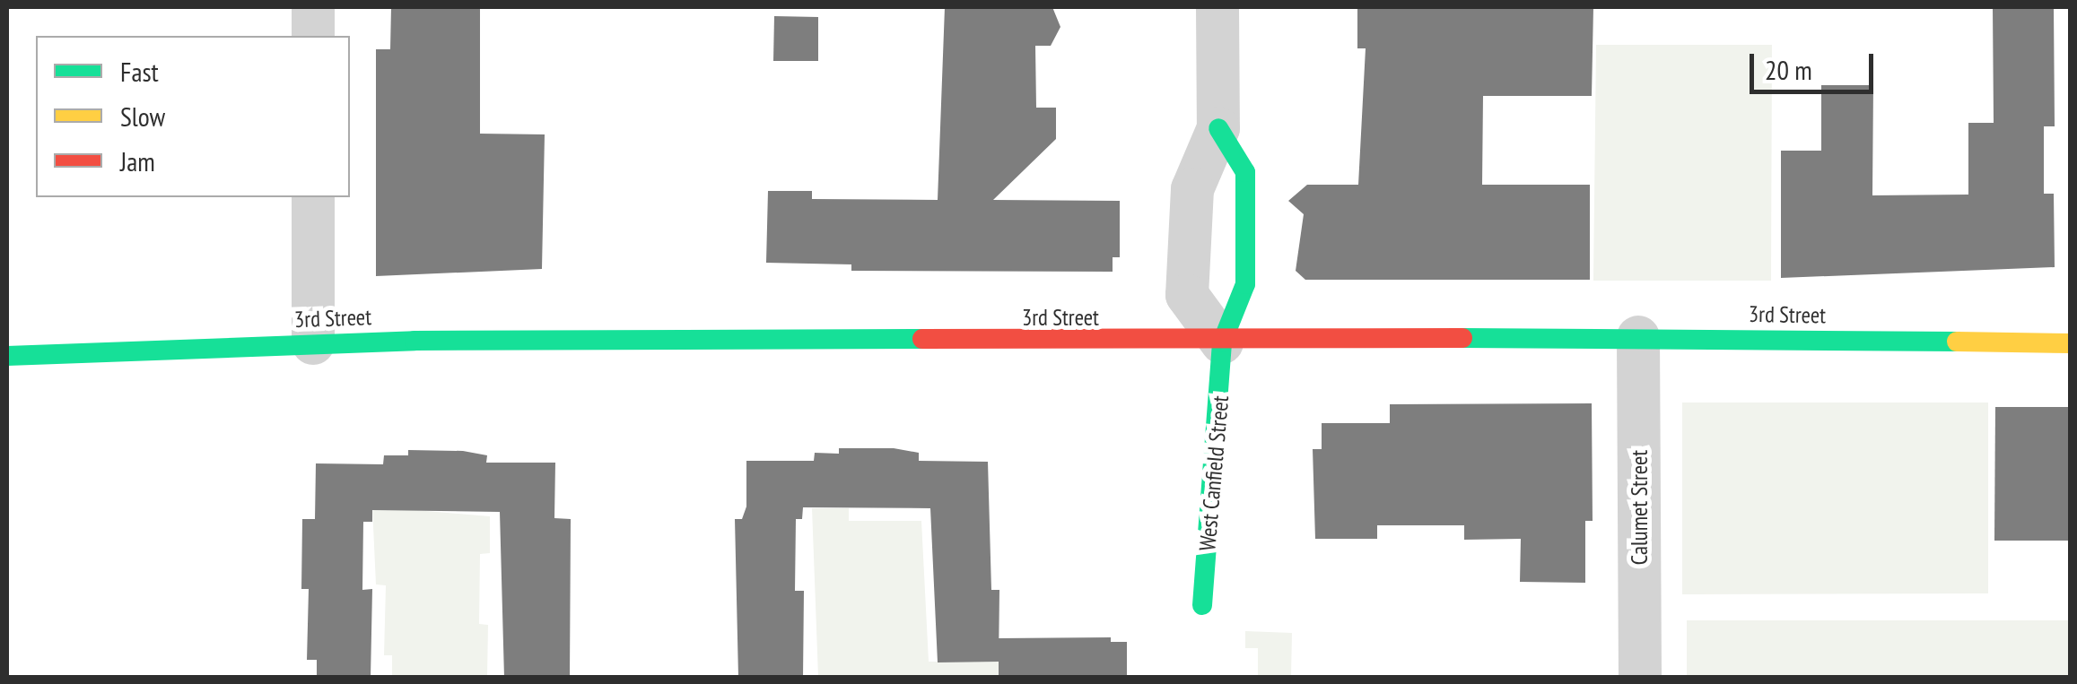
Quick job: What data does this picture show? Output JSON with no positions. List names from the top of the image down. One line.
{"streets":{"street":["3rd Street","West Canfield Street","Calumet Street"]},"crossings":[["3rd Street","West Canfield Street"],["3rd Street","Calumet Street"]],"legend":["Fast","Slow","Jam"],"scale_bar":"20 m"}
